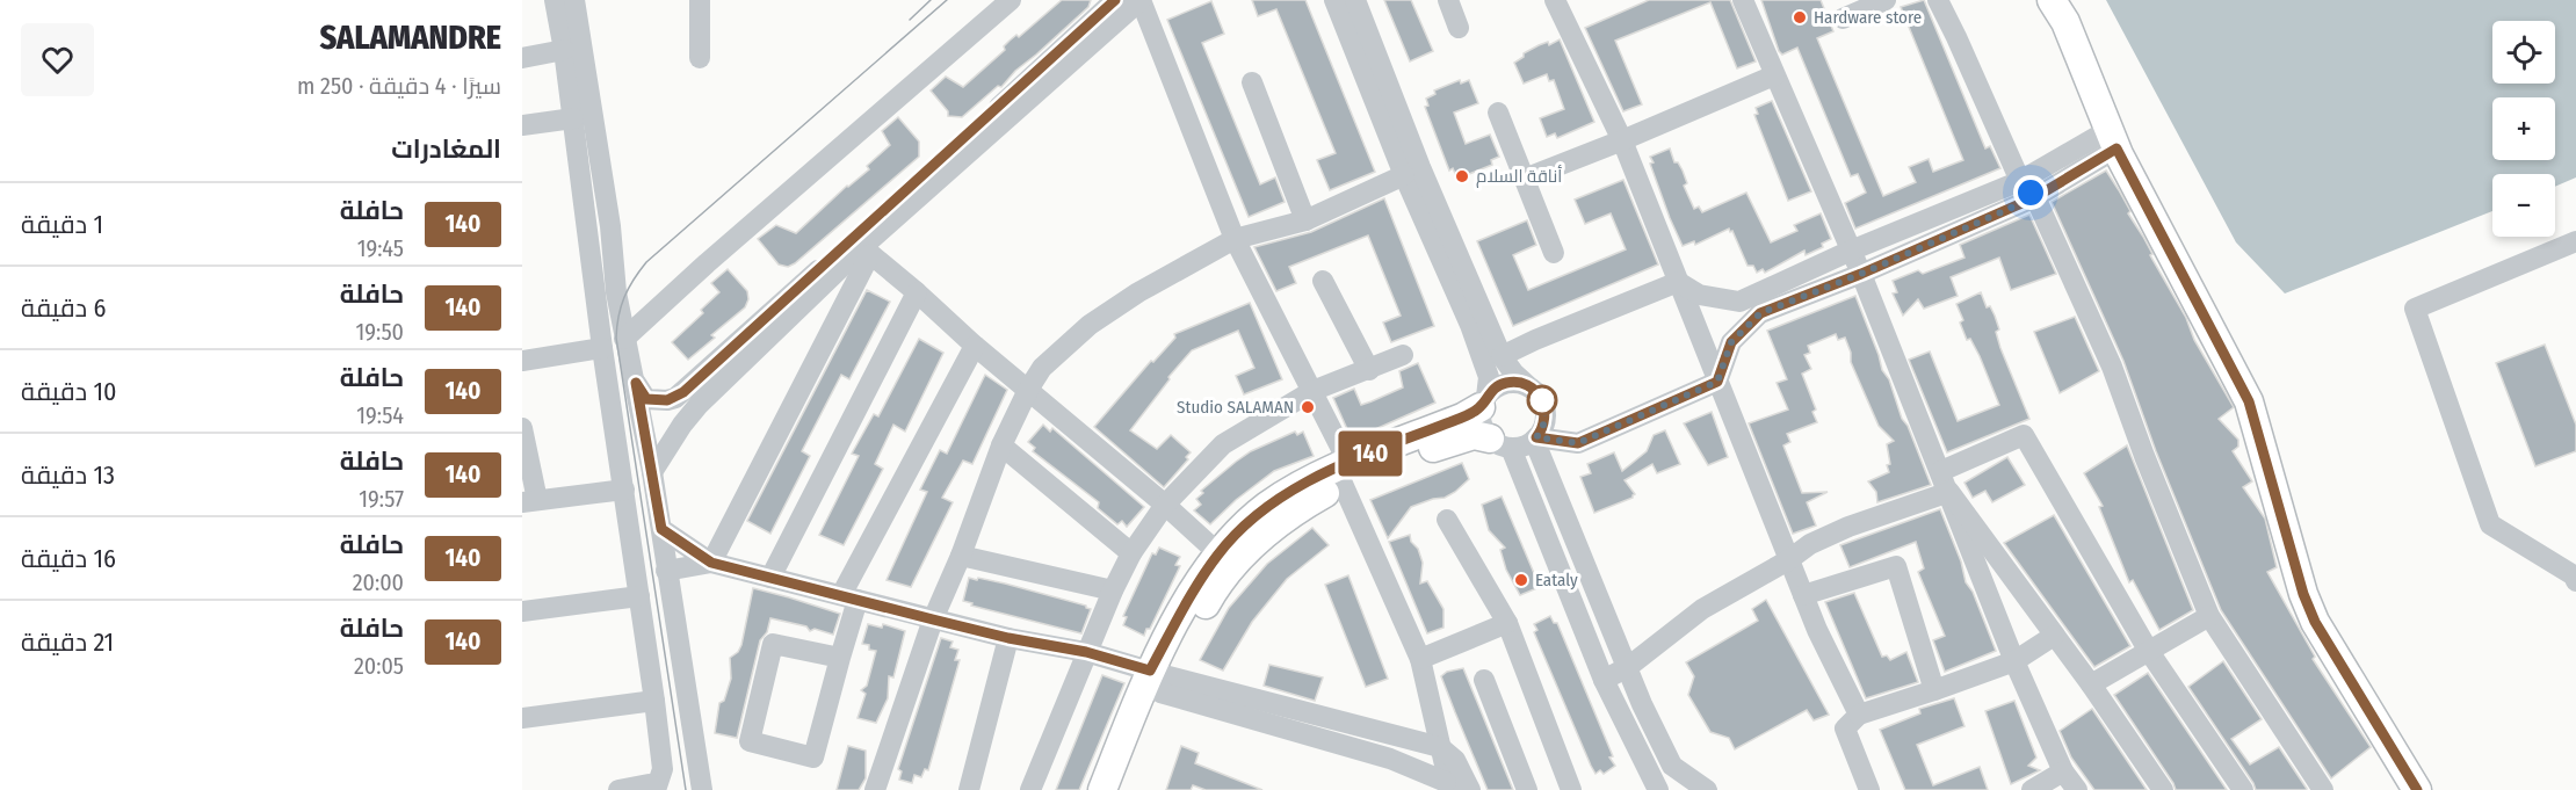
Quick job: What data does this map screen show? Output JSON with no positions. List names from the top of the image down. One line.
{"places":["Hardware store","أناقة السلام","Studio SALAMAN","Eataly"],"lines":["bus line 140"],"page":{"on_map":"140","heading":[["SALAMANDRE","سيرًا · 4 دقيقة · 250 m"],"المغادرات"],"map_buttons":["+","−"],"list":[{"mark":"140","name":"حافلة","note":"19:45","value":"1 دقيقة"},{"mark":"140","name":"حافلة","note":"19:50","value":"6 دقيقة"},{"mark":"140","name":"حافلة","note":"19:54","value":"10 دقيقة"},{"mark":"140","name":"حافلة","note":"19:57","value":"13 دقيقة"},{"mark":"140","name":"حافلة","note":"20:00","value":"16 دقيقة"},{"mark":"140","name":"حافلة","note":"20:05","value":"21 دقيقة"}]}}
